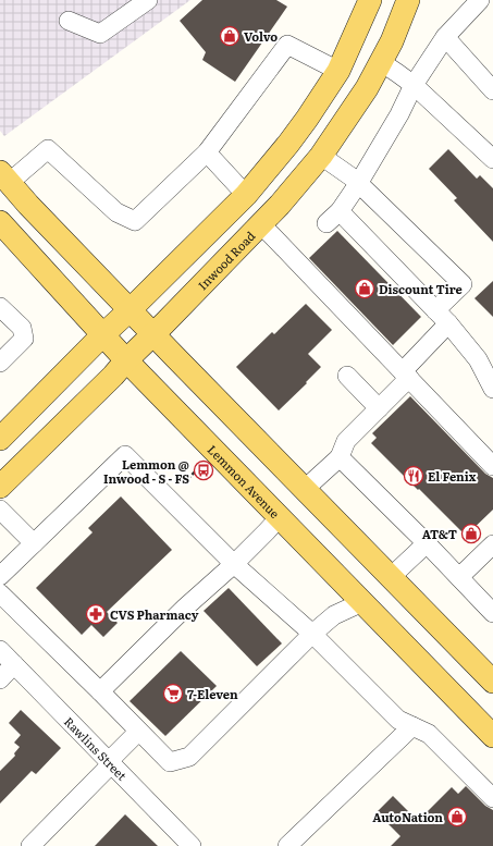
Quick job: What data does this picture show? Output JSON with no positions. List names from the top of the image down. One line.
{"streets":{"main road":["Inwood Road","Lemmon Avenue"],"street":["Rawlins Street"]},"crossings":[["Inwood Road","Lemmon Avenue"]],"places":{"shop":["Volvo","Discount Tire","AT&T","AutoNation"],"bus stop":["Lemmon @ Inwood - S - FS"],"restaurant":["El Fenix"],"pharmacy":["CVS Pharmacy"],"supermarket":["7-Eleven"]}}
